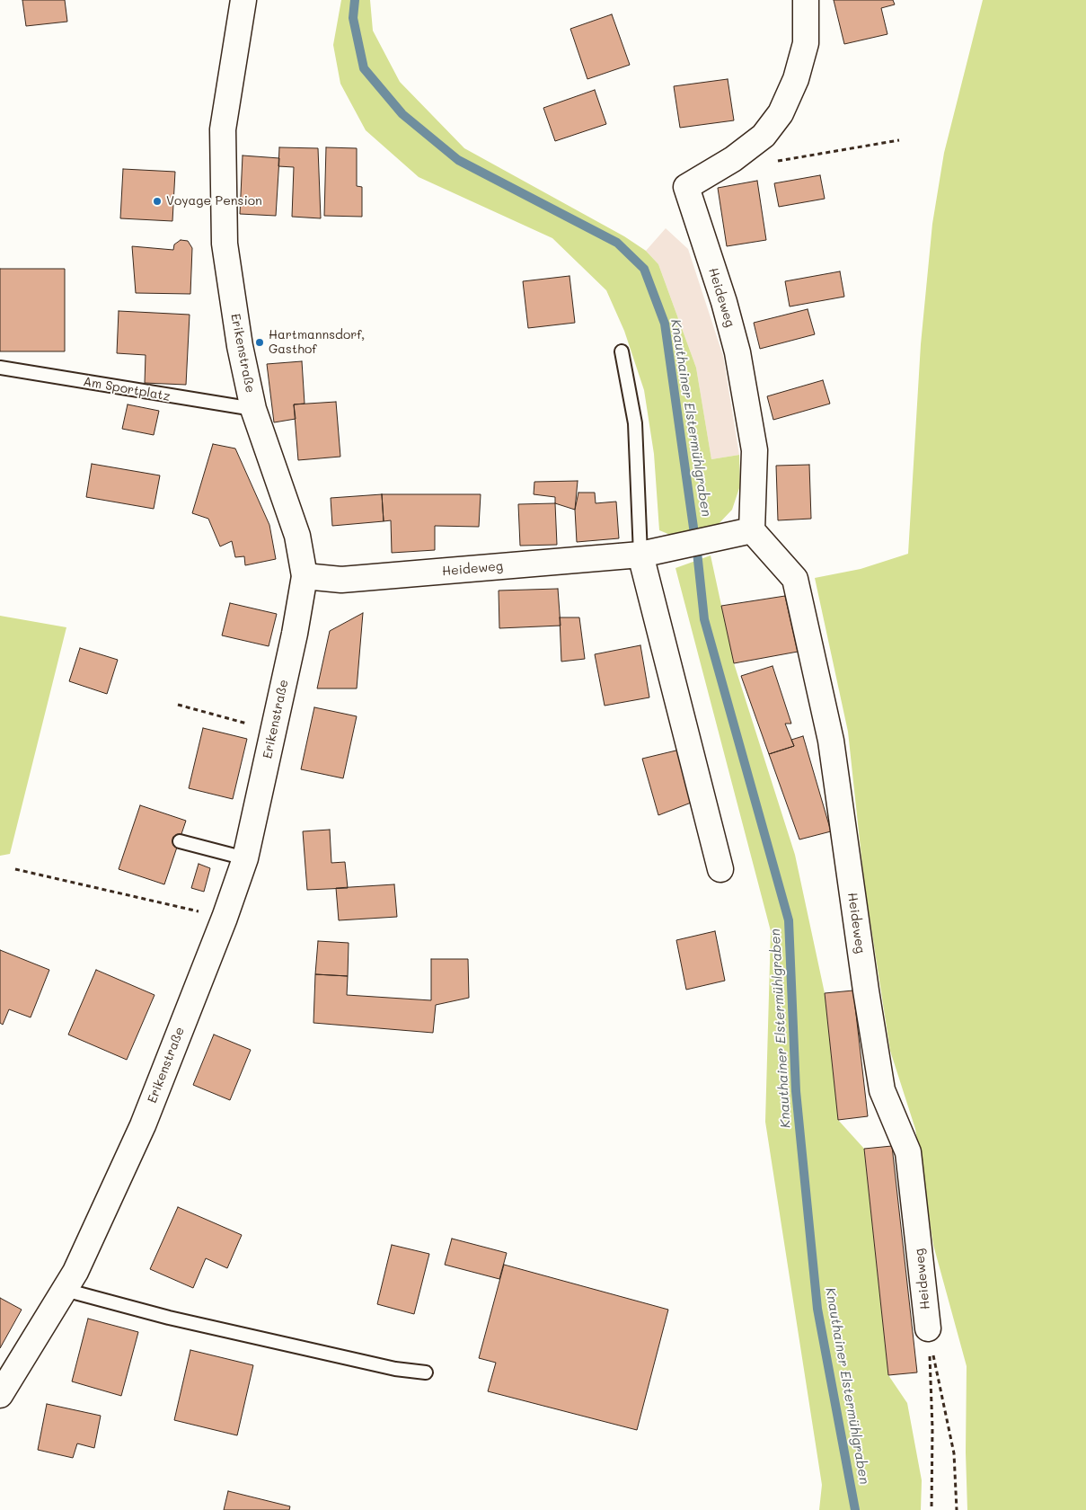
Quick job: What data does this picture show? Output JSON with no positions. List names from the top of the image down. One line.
{"streets":{"street":["Heideweg","Erikenstraße"],"lane":["Am Sportplatz"]},"crossings":[["Heideweg","Erikenstraße"],["Erikenstraße","Am Sportplatz"]],"water":["Knauthainer Elstermühlgraben"],"places":["Voyage Pension","Hartmannsdorf, Gasthof"]}
